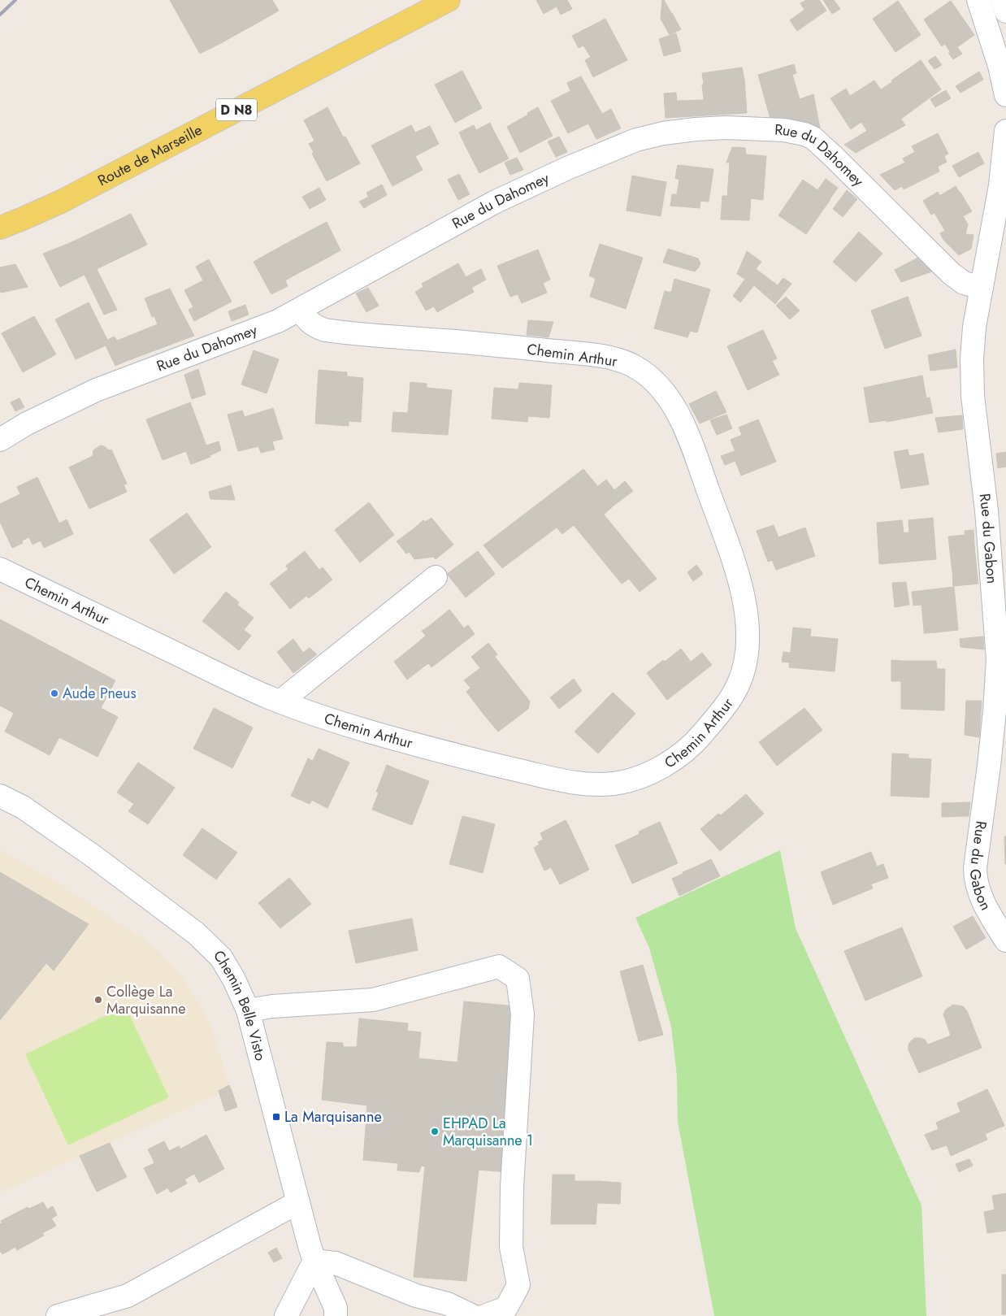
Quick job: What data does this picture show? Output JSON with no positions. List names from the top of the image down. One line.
{"streets":{"main road":["D N8","Route de Marseille"],"street":["Rue du Dahomey","Chemin Arthur","Rue du Gabon","Chemin Belle Visto"]},"crossings":[["Rue du Dahomey","Chemin Arthur"],["Rue du Dahomey","Rue du Gabon"]],"places":{"other":["Aude Pneus","Collège La Marquisanne","EHPAD La Marquisanne 1"],"transit":["La Marquisanne"]}}
